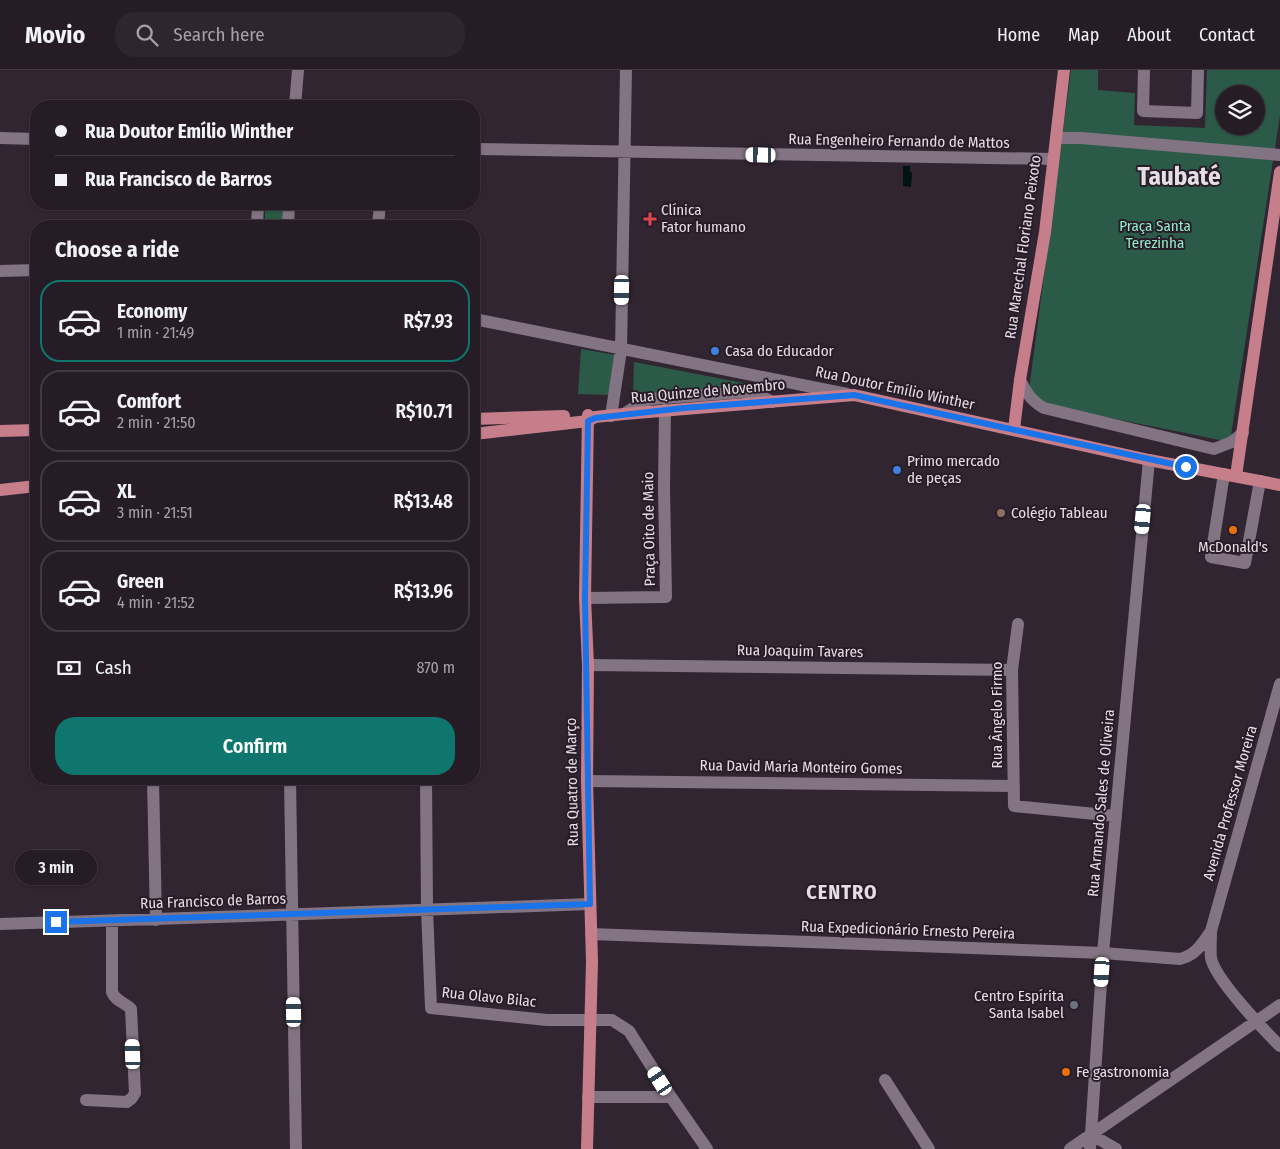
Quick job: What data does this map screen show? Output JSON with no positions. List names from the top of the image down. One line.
{"streets":{"main road":["Rua Marechal Floriano Peixoto","Rua Doutor Emílio Winther","Rua Quinze de Novembro","Rua Quatro de Março"],"street":["Rua Engenheiro Fernando de Mattos","Praça Oito de Maio","Rua Joaquim Tavares","Rua Ângelo Firmo","Rua David Maria Monteiro Gomes","Rua Armando Sales de Oliveira","Avenida Professor Moreira","Rua Francisco de Barros","Rua Expedicionário Ernesto Pereira","Rua Olavo Bilac"]},"crossings":[["Rua Engenheiro Fernando de Mattos","Rua Marechal Floriano Peixoto"],["Rua Marechal Floriano Peixoto","Rua Doutor Emílio Winther"],["Rua Doutor Emílio Winther","Rua Quinze de Novembro"],["Rua Doutor Emílio Winther","Rua Armando Sales de Oliveira"],["Rua Quinze de Novembro","Praça Oito de Maio"],["Rua Quinze de Novembro","Rua Quatro de Março"],["Praça Oito de Maio","Rua Quatro de Março"],["Rua Joaquim Tavares","Rua Ângelo Firmo"],["Rua Joaquim Tavares","Rua Quatro de Março"],["Rua Ângelo Firmo","Rua David Maria Monteiro Gomes"],["Rua Ângelo Firmo","Rua Armando Sales de Oliveira"],["Rua David Maria Monteiro Gomes","Rua Quatro de Março"],["Rua Quatro de Março","Rua Francisco de Barros"],["Rua Quatro de Março","Rua Expedicionário Ernesto Pereira"],["Rua Quatro de Março","Rua Olavo Bilac"],["Rua Armando Sales de Oliveira","Rua Expedicionário Ernesto Pereira"],["Avenida Professor Moreira","Rua Expedicionário Ernesto Pereira"],["Rua Francisco de Barros","Rua Olavo Bilac"]],"districts":["Taubaté","CENTRO"],"parks":["Praça Santa Terezinha"],"places":{"health":["Clínica Fator humano"],"other":["Casa do Educador","Primo mercado de peças","Colégio Tableau","McDonald's","Centro Espírita Santa Isabel","Fe gastronomia"]},"page":{"header":"Movio","search":"Search here","nav":["Home","Map","About","Contact"],"banner":["Rua Doutor Emílio Winther","Rua Francisco de Barros"],"heading":"Choose a ride","list":[{"name":"Economy","note":"1 min · 21:49","value":"R$7.93"},{"name":"Comfort","note":"2 min · 21:50","value":"R$10.71"},{"name":"XL","note":"3 min · 21:51","value":"R$13.48"},{"name":"Green","note":"4 min · 21:52","value":"R$13.96"}],"pay":["Cash","870 m"],"buttons":"Confirm","bubble":"3 min"}}
